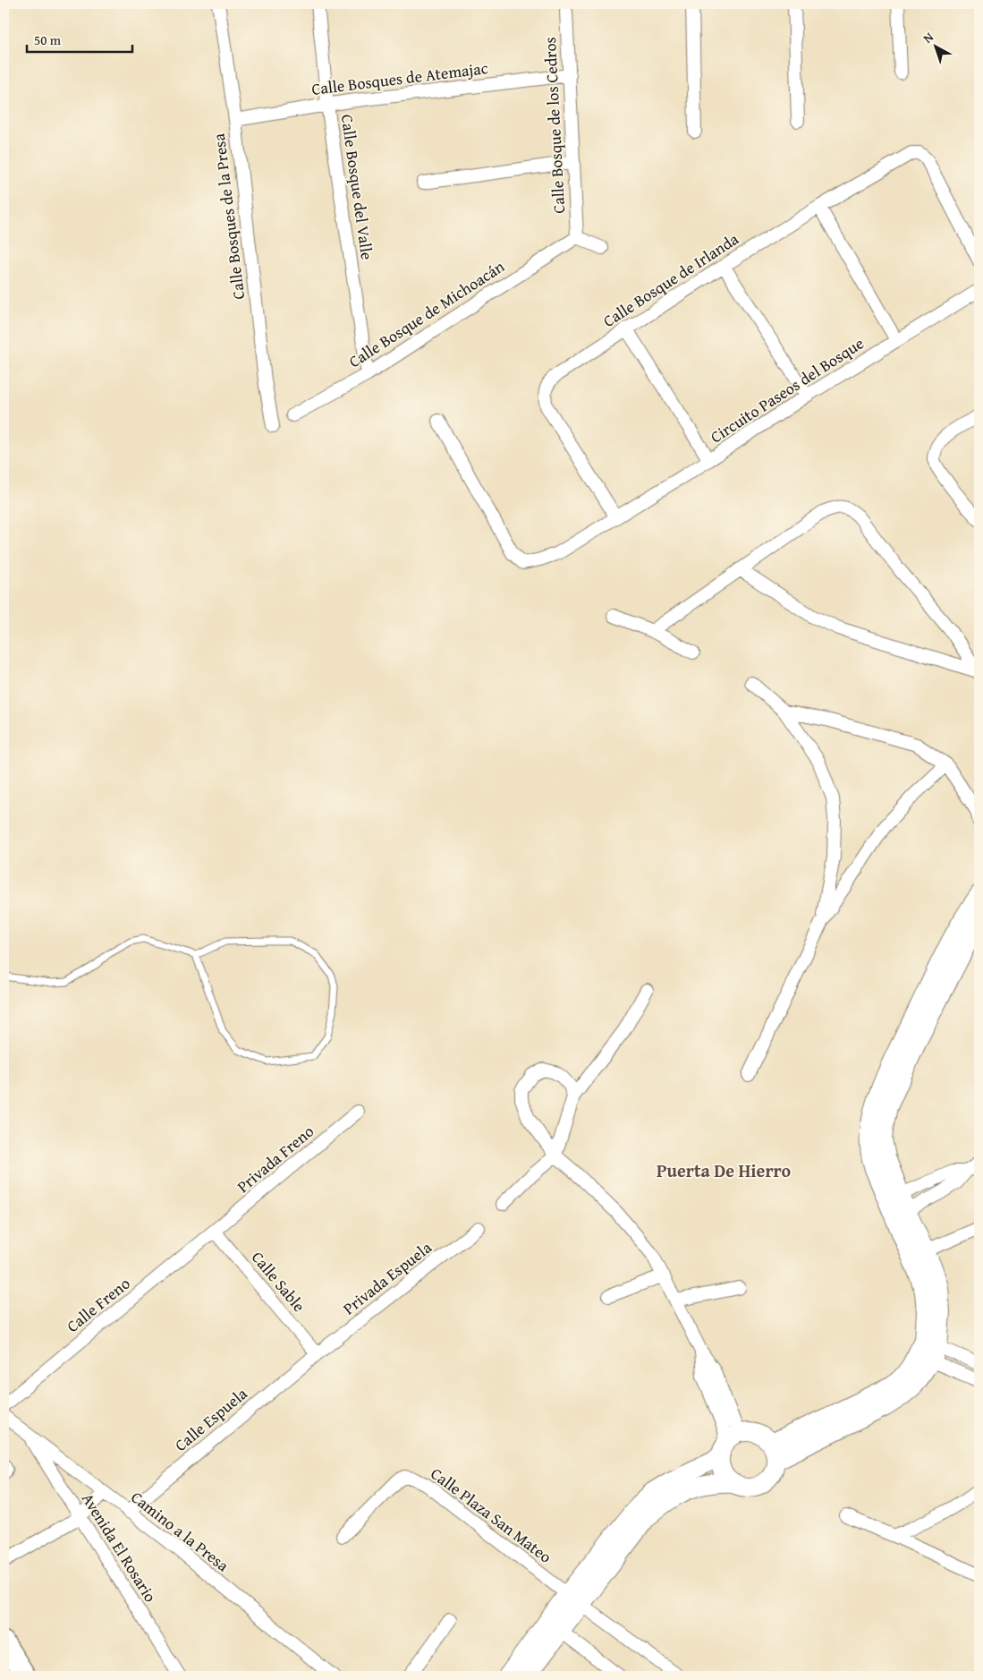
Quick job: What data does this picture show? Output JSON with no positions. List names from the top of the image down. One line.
{"streets":{"street":["Calle Bosques de Atemajac","Calle Bosque de los Cedros","Calle Bosque del Valle","Calle Bosques de la Presa","Calle Bosque de Irlanda","Calle Bosque de Michoacán","Circuito Paseos del Bosque","Privada Freno","Privada Espuela","Calle Sable","Calle Freno","Calle Espuela","Calle Plaza San Mateo","Camino a la Presa","Avenida El Rosario"]},"crossings":[["Calle Bosques de Atemajac","Calle Bosque de los Cedros"],["Calle Bosques de Atemajac","Calle Bosque del Valle"],["Calle Bosques de Atemajac","Calle Bosques de la Presa"],["Calle Bosque de los Cedros","Calle Bosque de Michoacán"],["Calle Bosque del Valle","Calle Bosque de Michoacán"],["Calle Bosque de Irlanda","Circuito Paseos del Bosque"],["Privada Freno","Calle Sable"],["Privada Freno","Calle Freno"],["Privada Espuela","Calle Sable"],["Privada Espuela","Calle Espuela"],["Calle Sable","Calle Freno"],["Calle Sable","Calle Espuela"],["Calle Espuela","Camino a la Presa"],["Camino a la Presa","Avenida El Rosario"]],"districts":["Puerta De Hierro"],"scale_bar":"50 m","north":"top left"}
